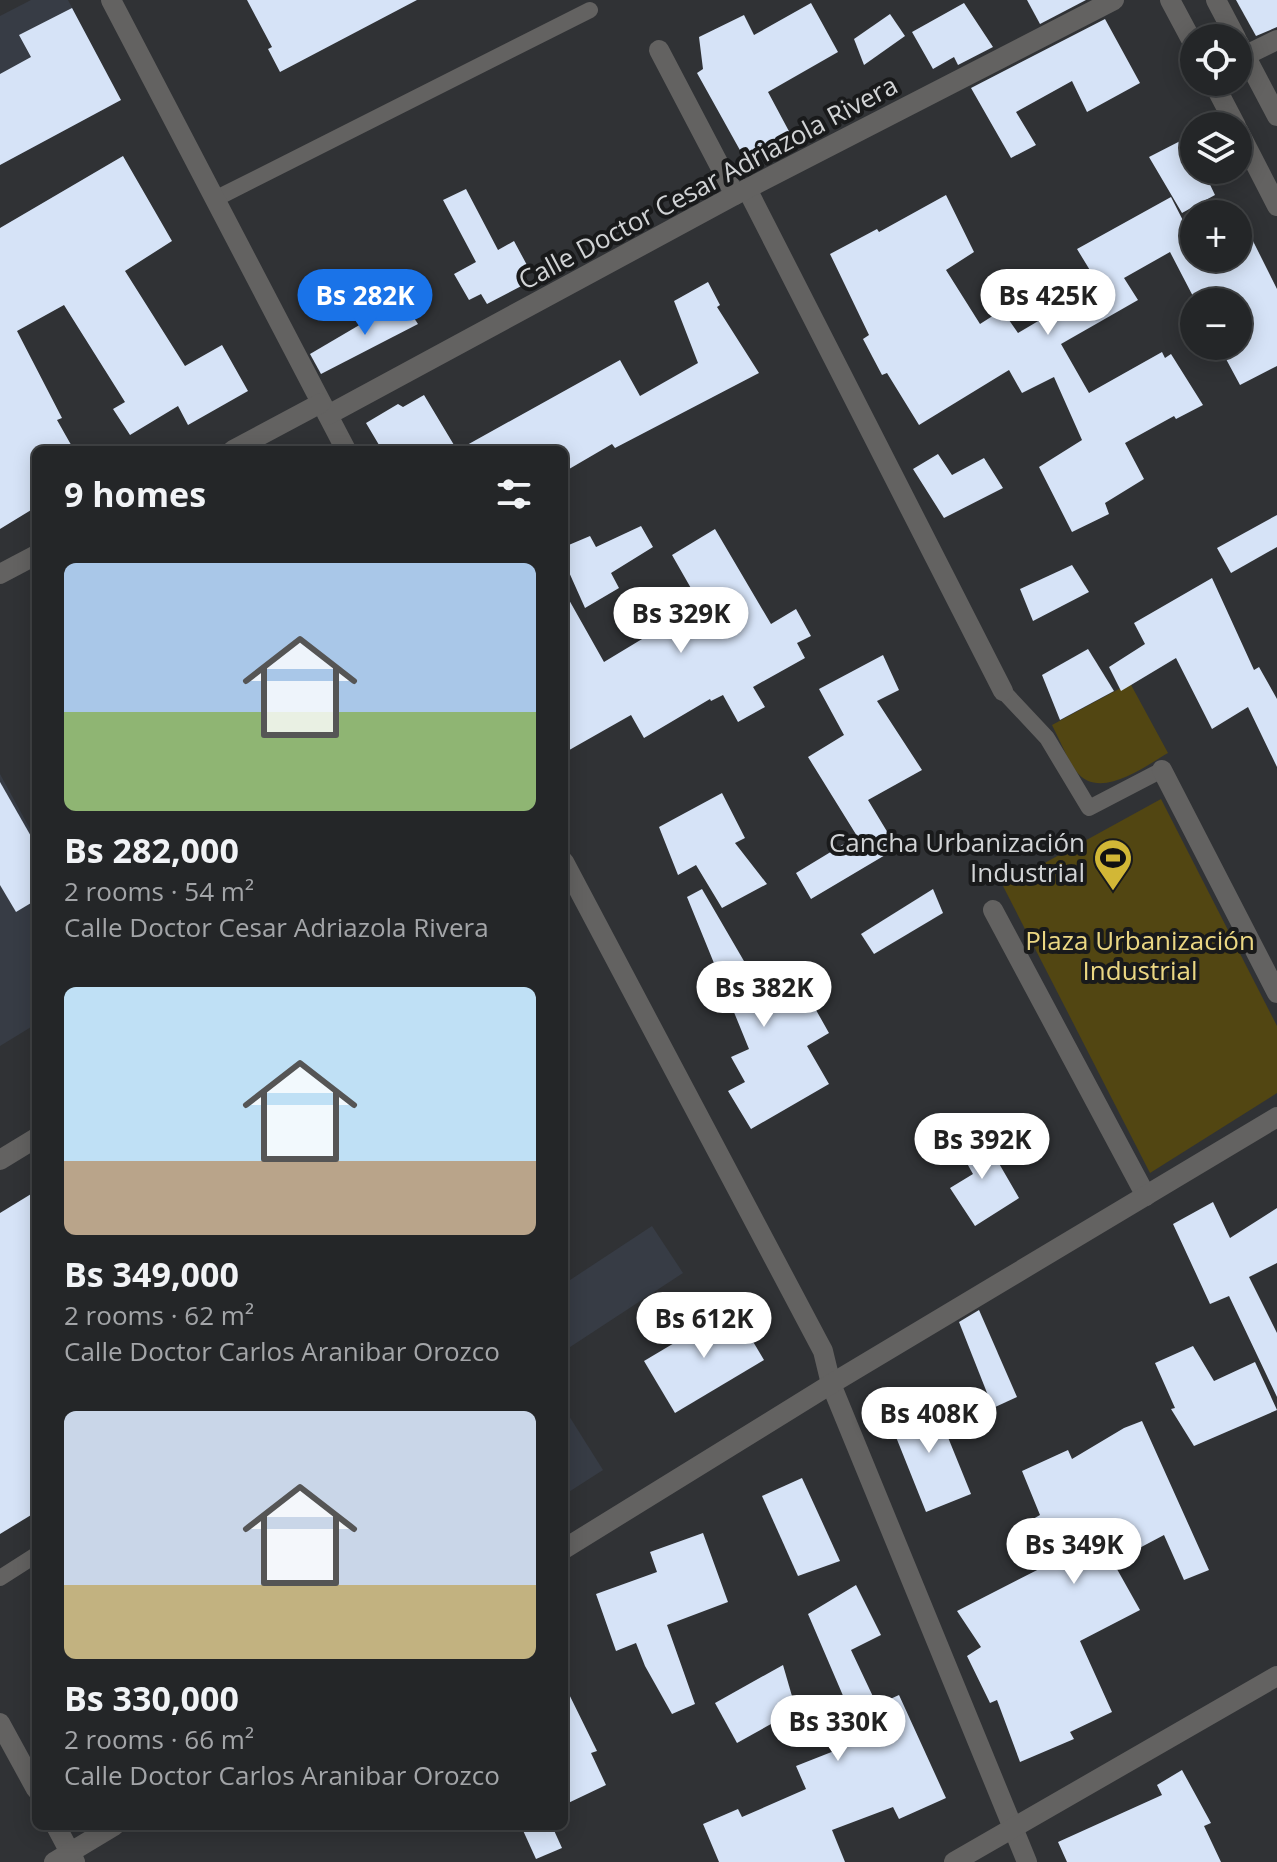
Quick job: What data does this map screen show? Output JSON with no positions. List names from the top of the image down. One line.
{"streets":{"street":["Calle Doctor Cesar Adriazola Rivera"]},"parks":["Plaza Urbanización Industrial"],"places":{"sports":["Cancha Urbanización Industrial"]},"page":{"map_buttons":["+","−"],"price":["Bs 282K","Bs 425K","Bs 329K","Bs 382K","Bs 392K","Bs 612K","Bs 408K","Bs 349K","Bs 330K"],"heading":"9 homes","list":[{"name":"Bs 282,000","note":"2 rooms · 54 m² · Calle Doctor Cesar Adriazola Rivera"},{"name":"Bs 349,000","note":"2 rooms · 62 m² · Calle Doctor Carlos Aranibar Orozco"},{"name":"Bs 330,000","note":"2 rooms · 66 m² · Calle Doctor Carlos Aranibar Orozco"}]}}
